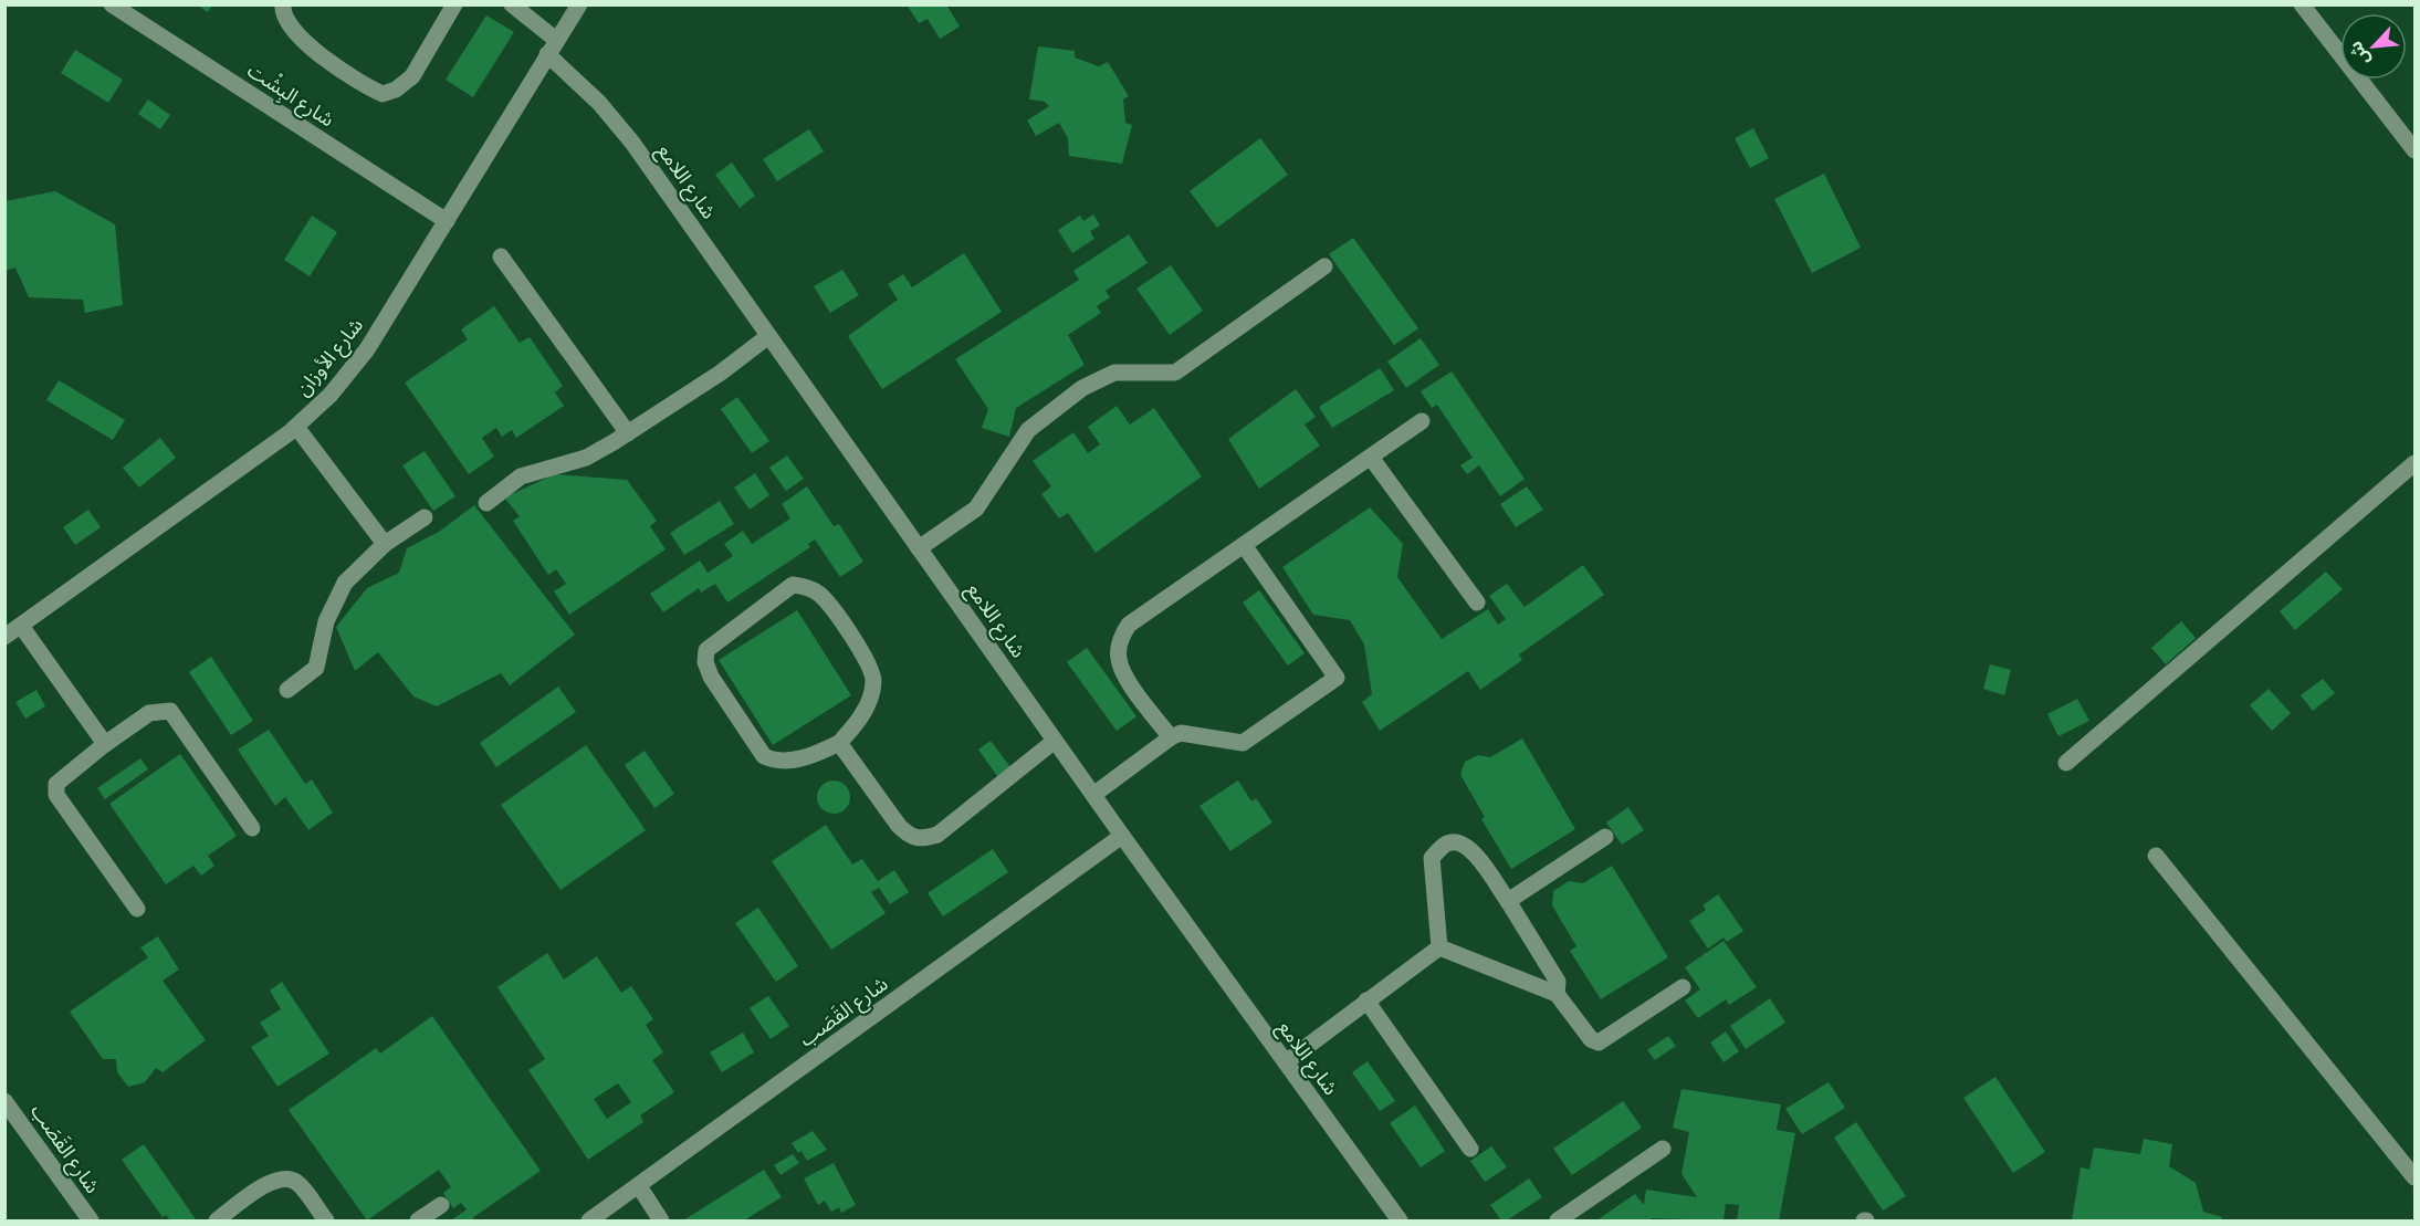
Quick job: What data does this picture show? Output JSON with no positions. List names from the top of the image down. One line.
{"streets":{"street":["شارع البِشْت","شارع اللامع","شارع الأوزان","شارع القَصَب"]},"crossings":[["شارع البِشْت","شارع الأوزان"],["شارع اللامع","شارع الأوزان"],["شارع اللامع","شارع القَصَب"]],"north":"bottom left"}
